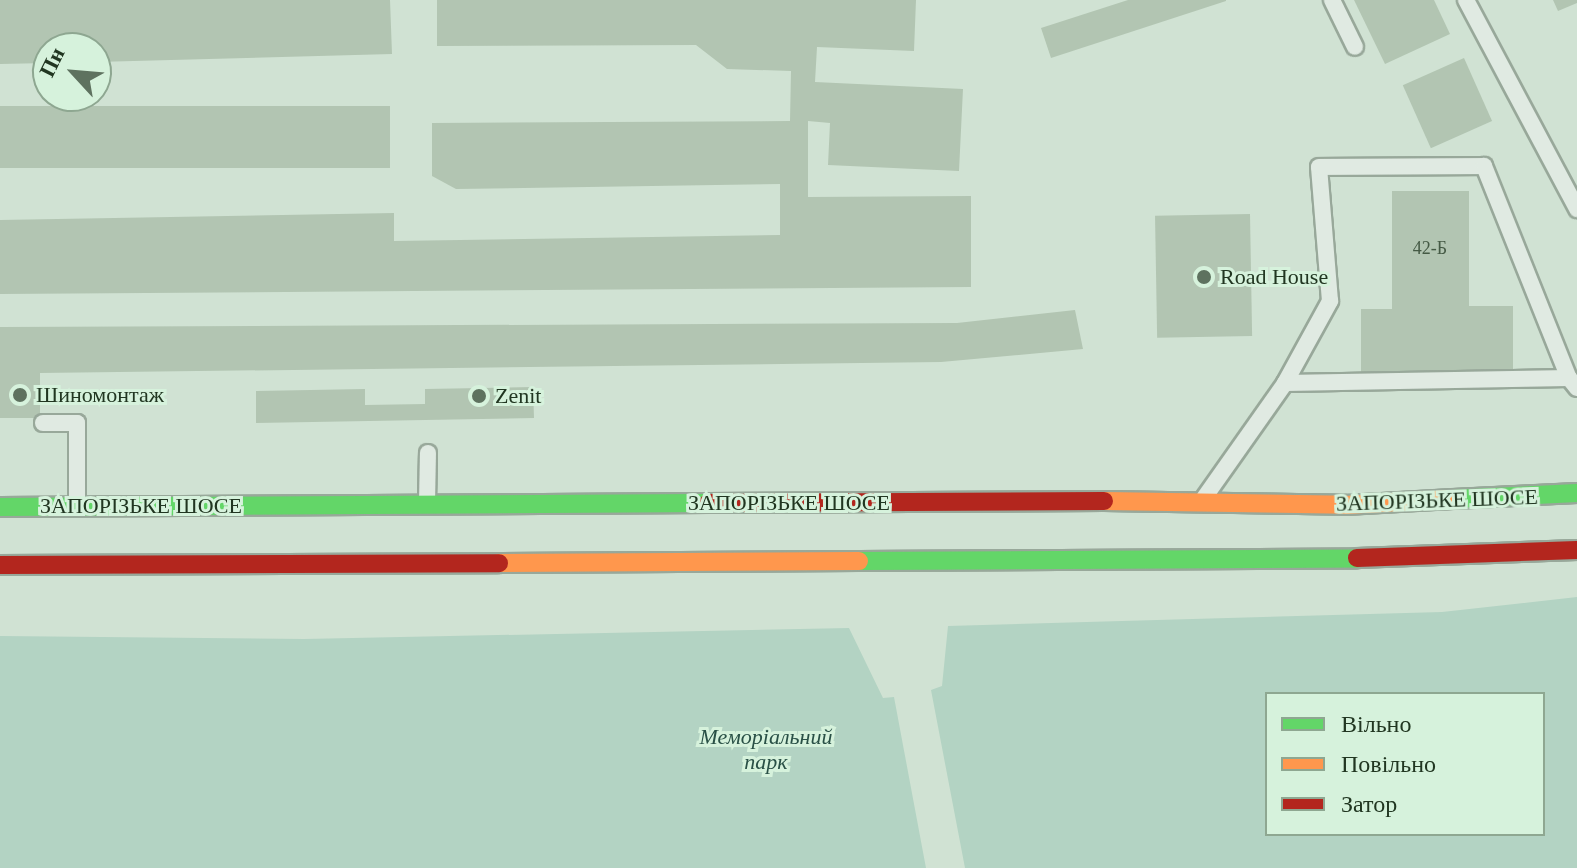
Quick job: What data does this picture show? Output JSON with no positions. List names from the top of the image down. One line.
{"streets":{"main road":["ЗАПОРІЗЬКЕ ШОСЕ"]},"parks":["Меморіальний парк"],"places":["Road House","Шиномонтаж","Zenit"],"house_numbers":["42-Б"],"legend":["Вільно","Повільно","Затор"],"north":"top left"}
